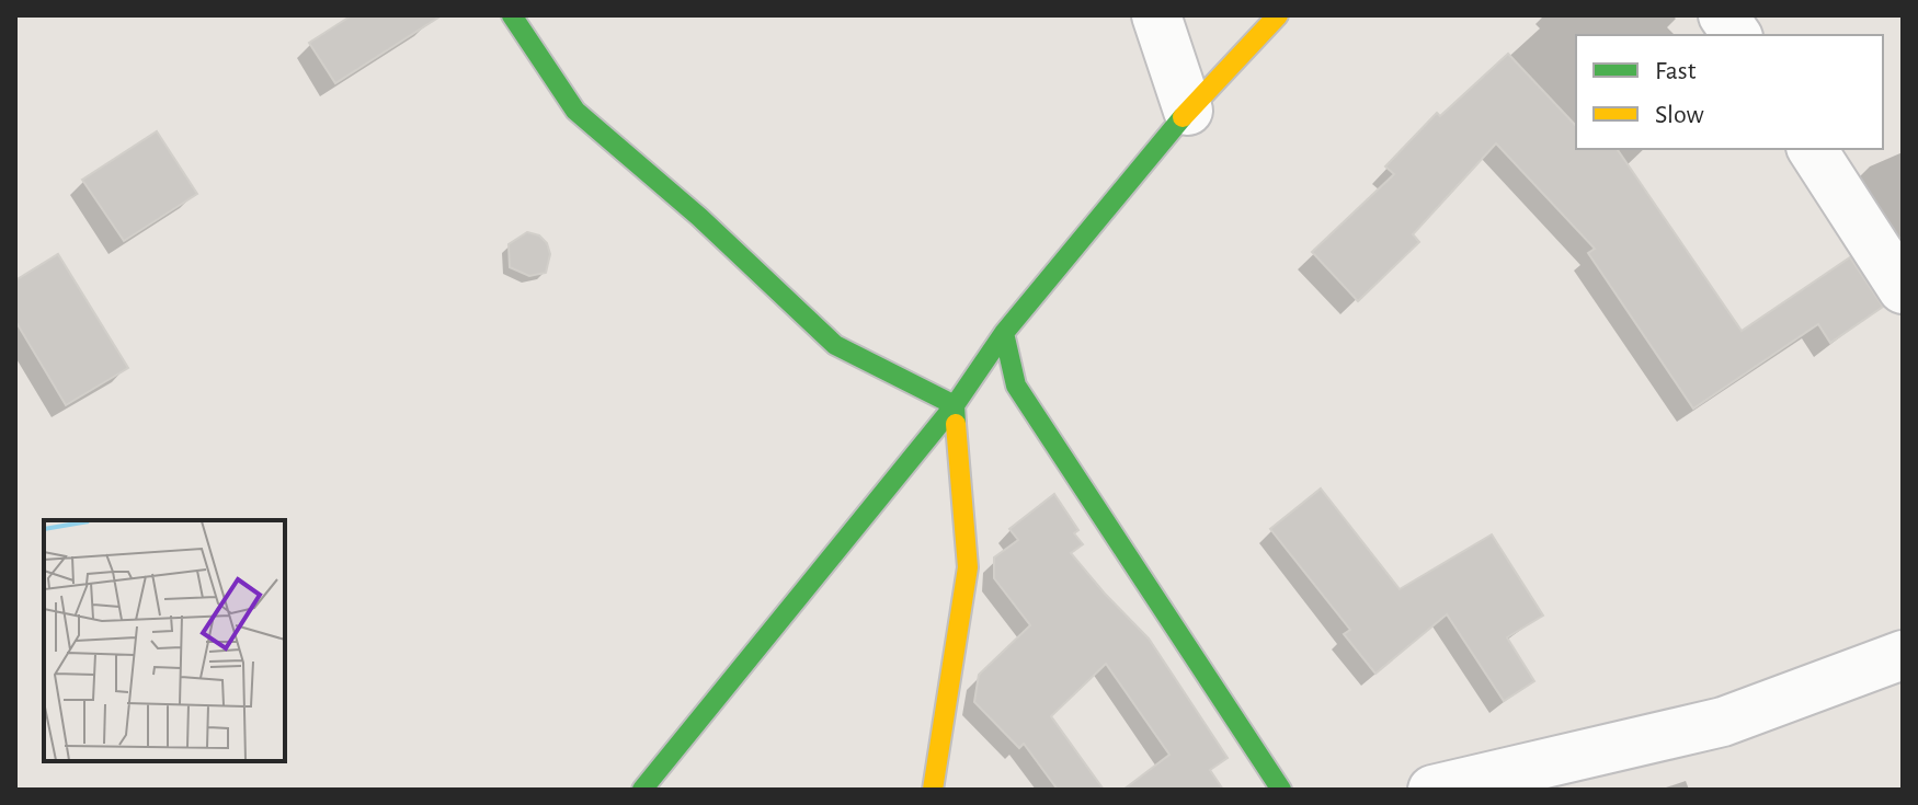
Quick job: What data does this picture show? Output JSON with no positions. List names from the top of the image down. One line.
{"legend":["Fast","Slow"]}
